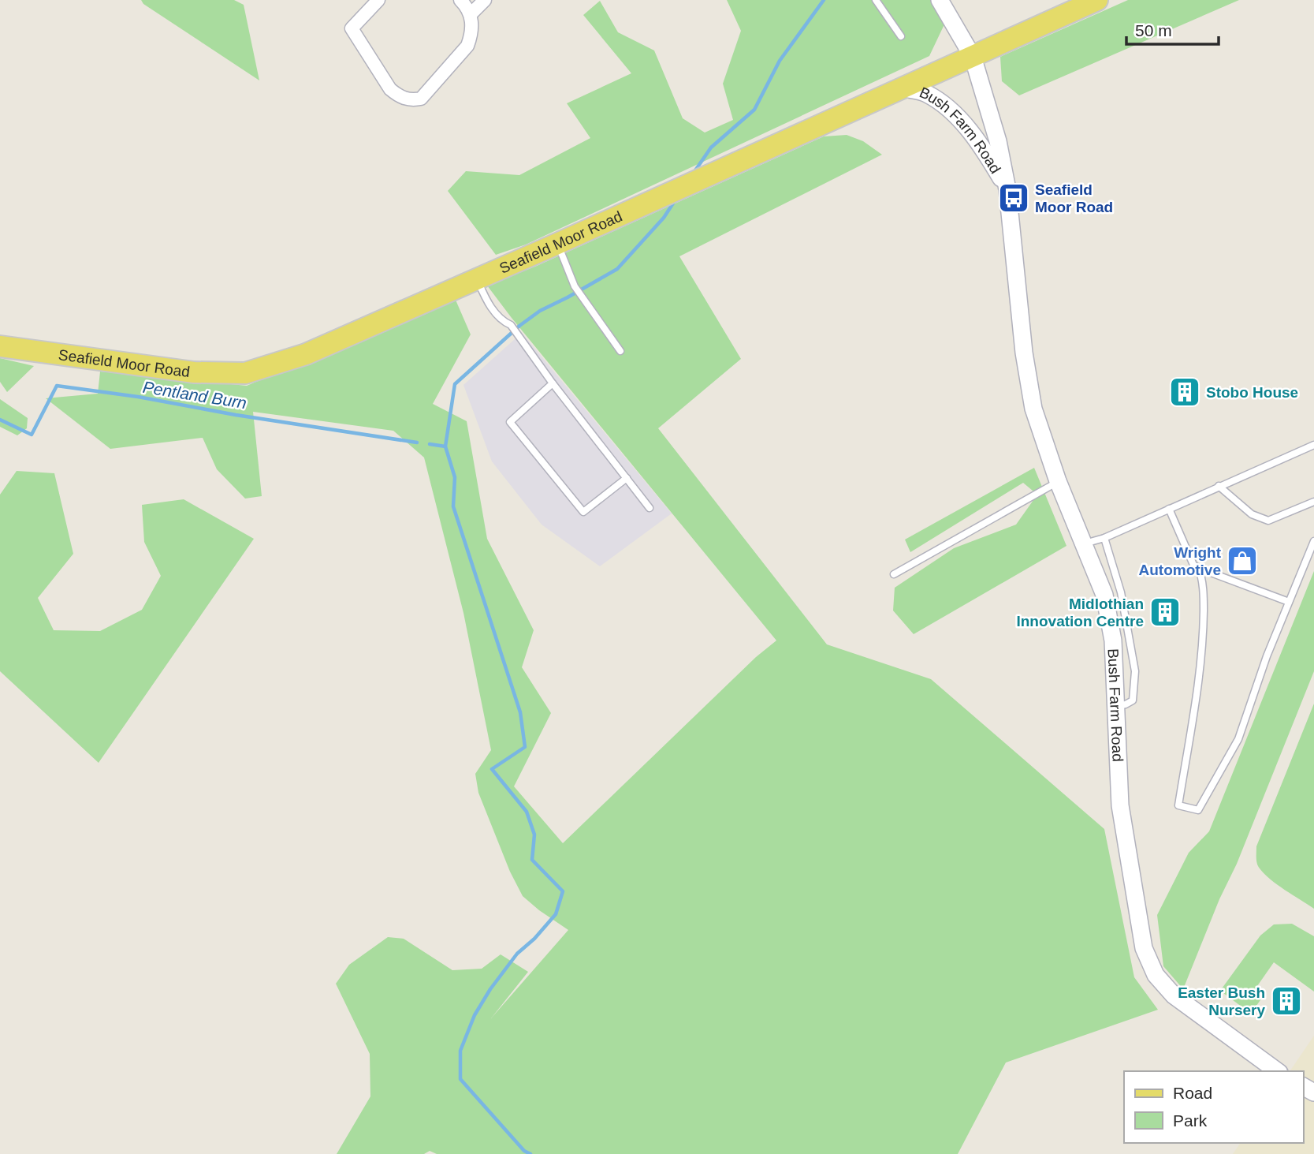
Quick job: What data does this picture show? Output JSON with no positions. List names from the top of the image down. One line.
{"streets":{"main road":["Seafield Moor Road"],"street":["Bush Farm Road"]},"crossings":[["Bush Farm Road","Seafield Moor Road"]],"water":["Pentland Burn"],"places":{"bus stop":["Seafield Moor Road"],"building":["Stobo House","Midlothian Innovation Centre","Easter Bush Nursery"],"shop":["Wright Automotive"]},"legend":["Road","Park"],"scale_bar":"50 m"}
